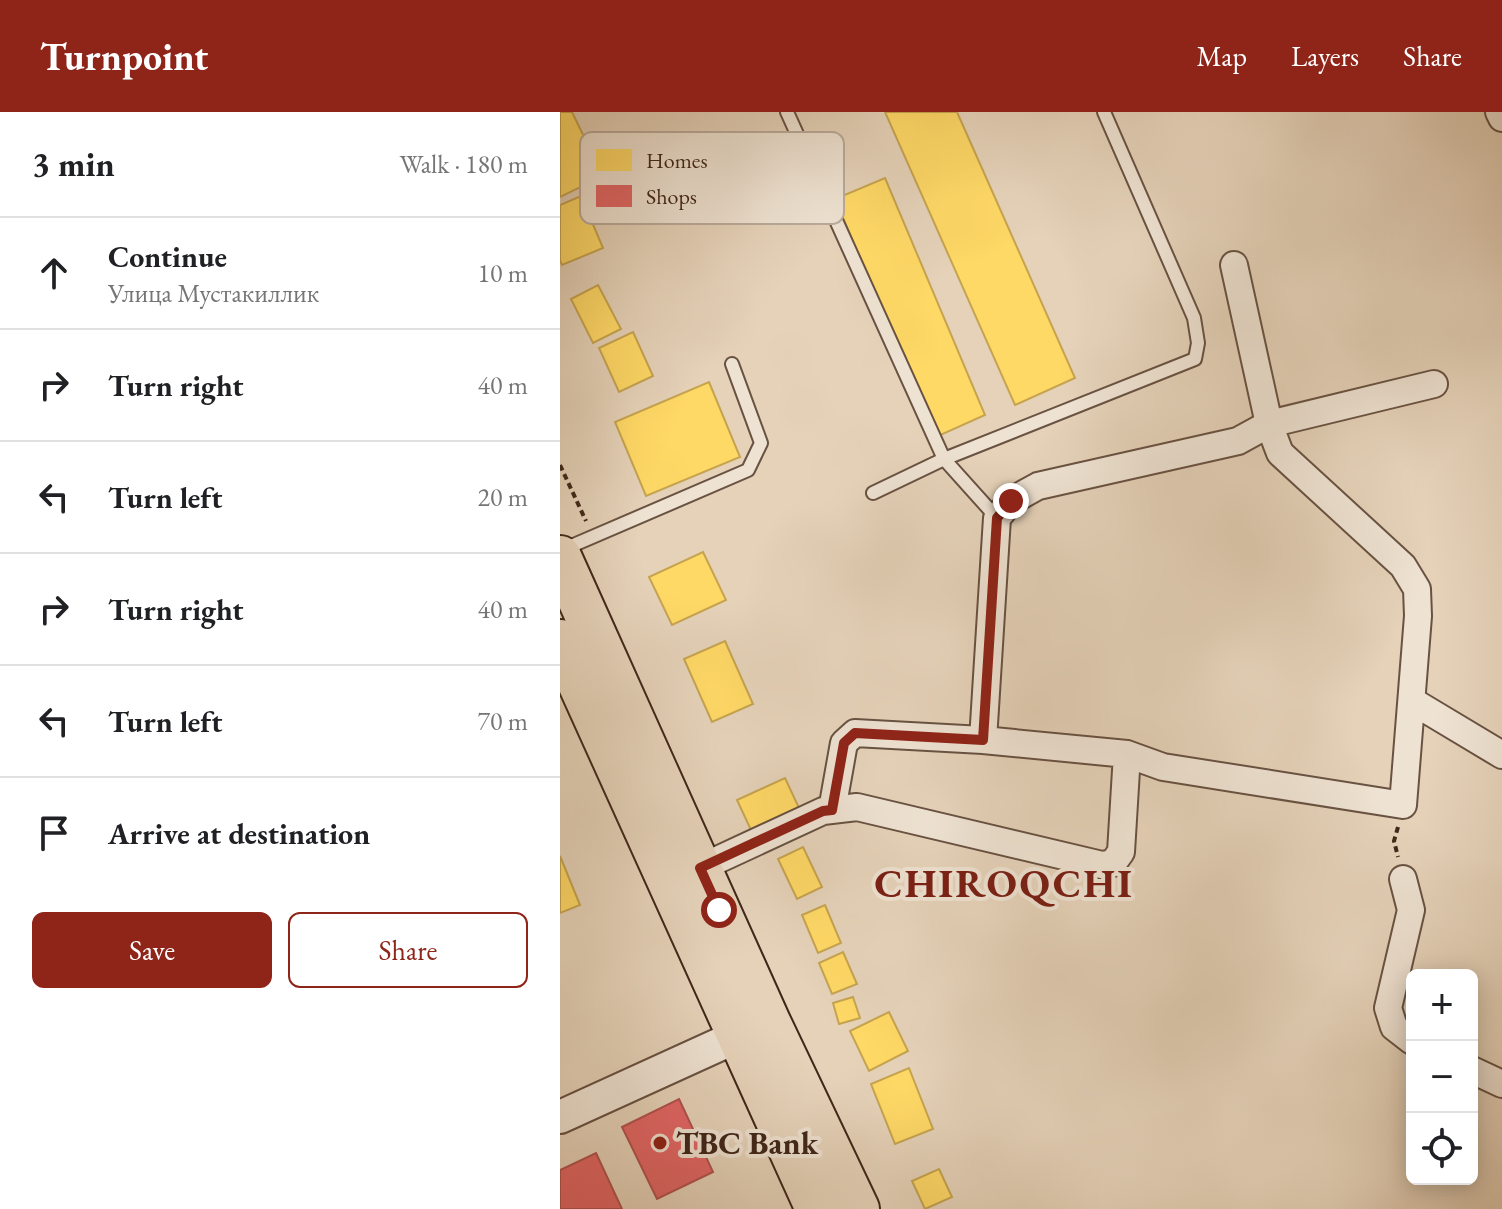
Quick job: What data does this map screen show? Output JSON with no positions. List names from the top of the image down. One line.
{"districts":["CHIROQCHI"],"places":["TBC Bank"],"legend":["Homes","Shops"],"page":{"header":"Turnpoint","nav":["Map","Layers","Share"],"heading":["3 min","Walk · 180 m"],"list":[["Continue","Улица Мустакиллик","10 m"],["Turn right","40 m"],["Turn left","20 m"],["Turn right","40 m"],["Turn left","70 m"],"Arrive at destination"],"buttons":["Save","Share"],"map_buttons":["+","−"]}}
